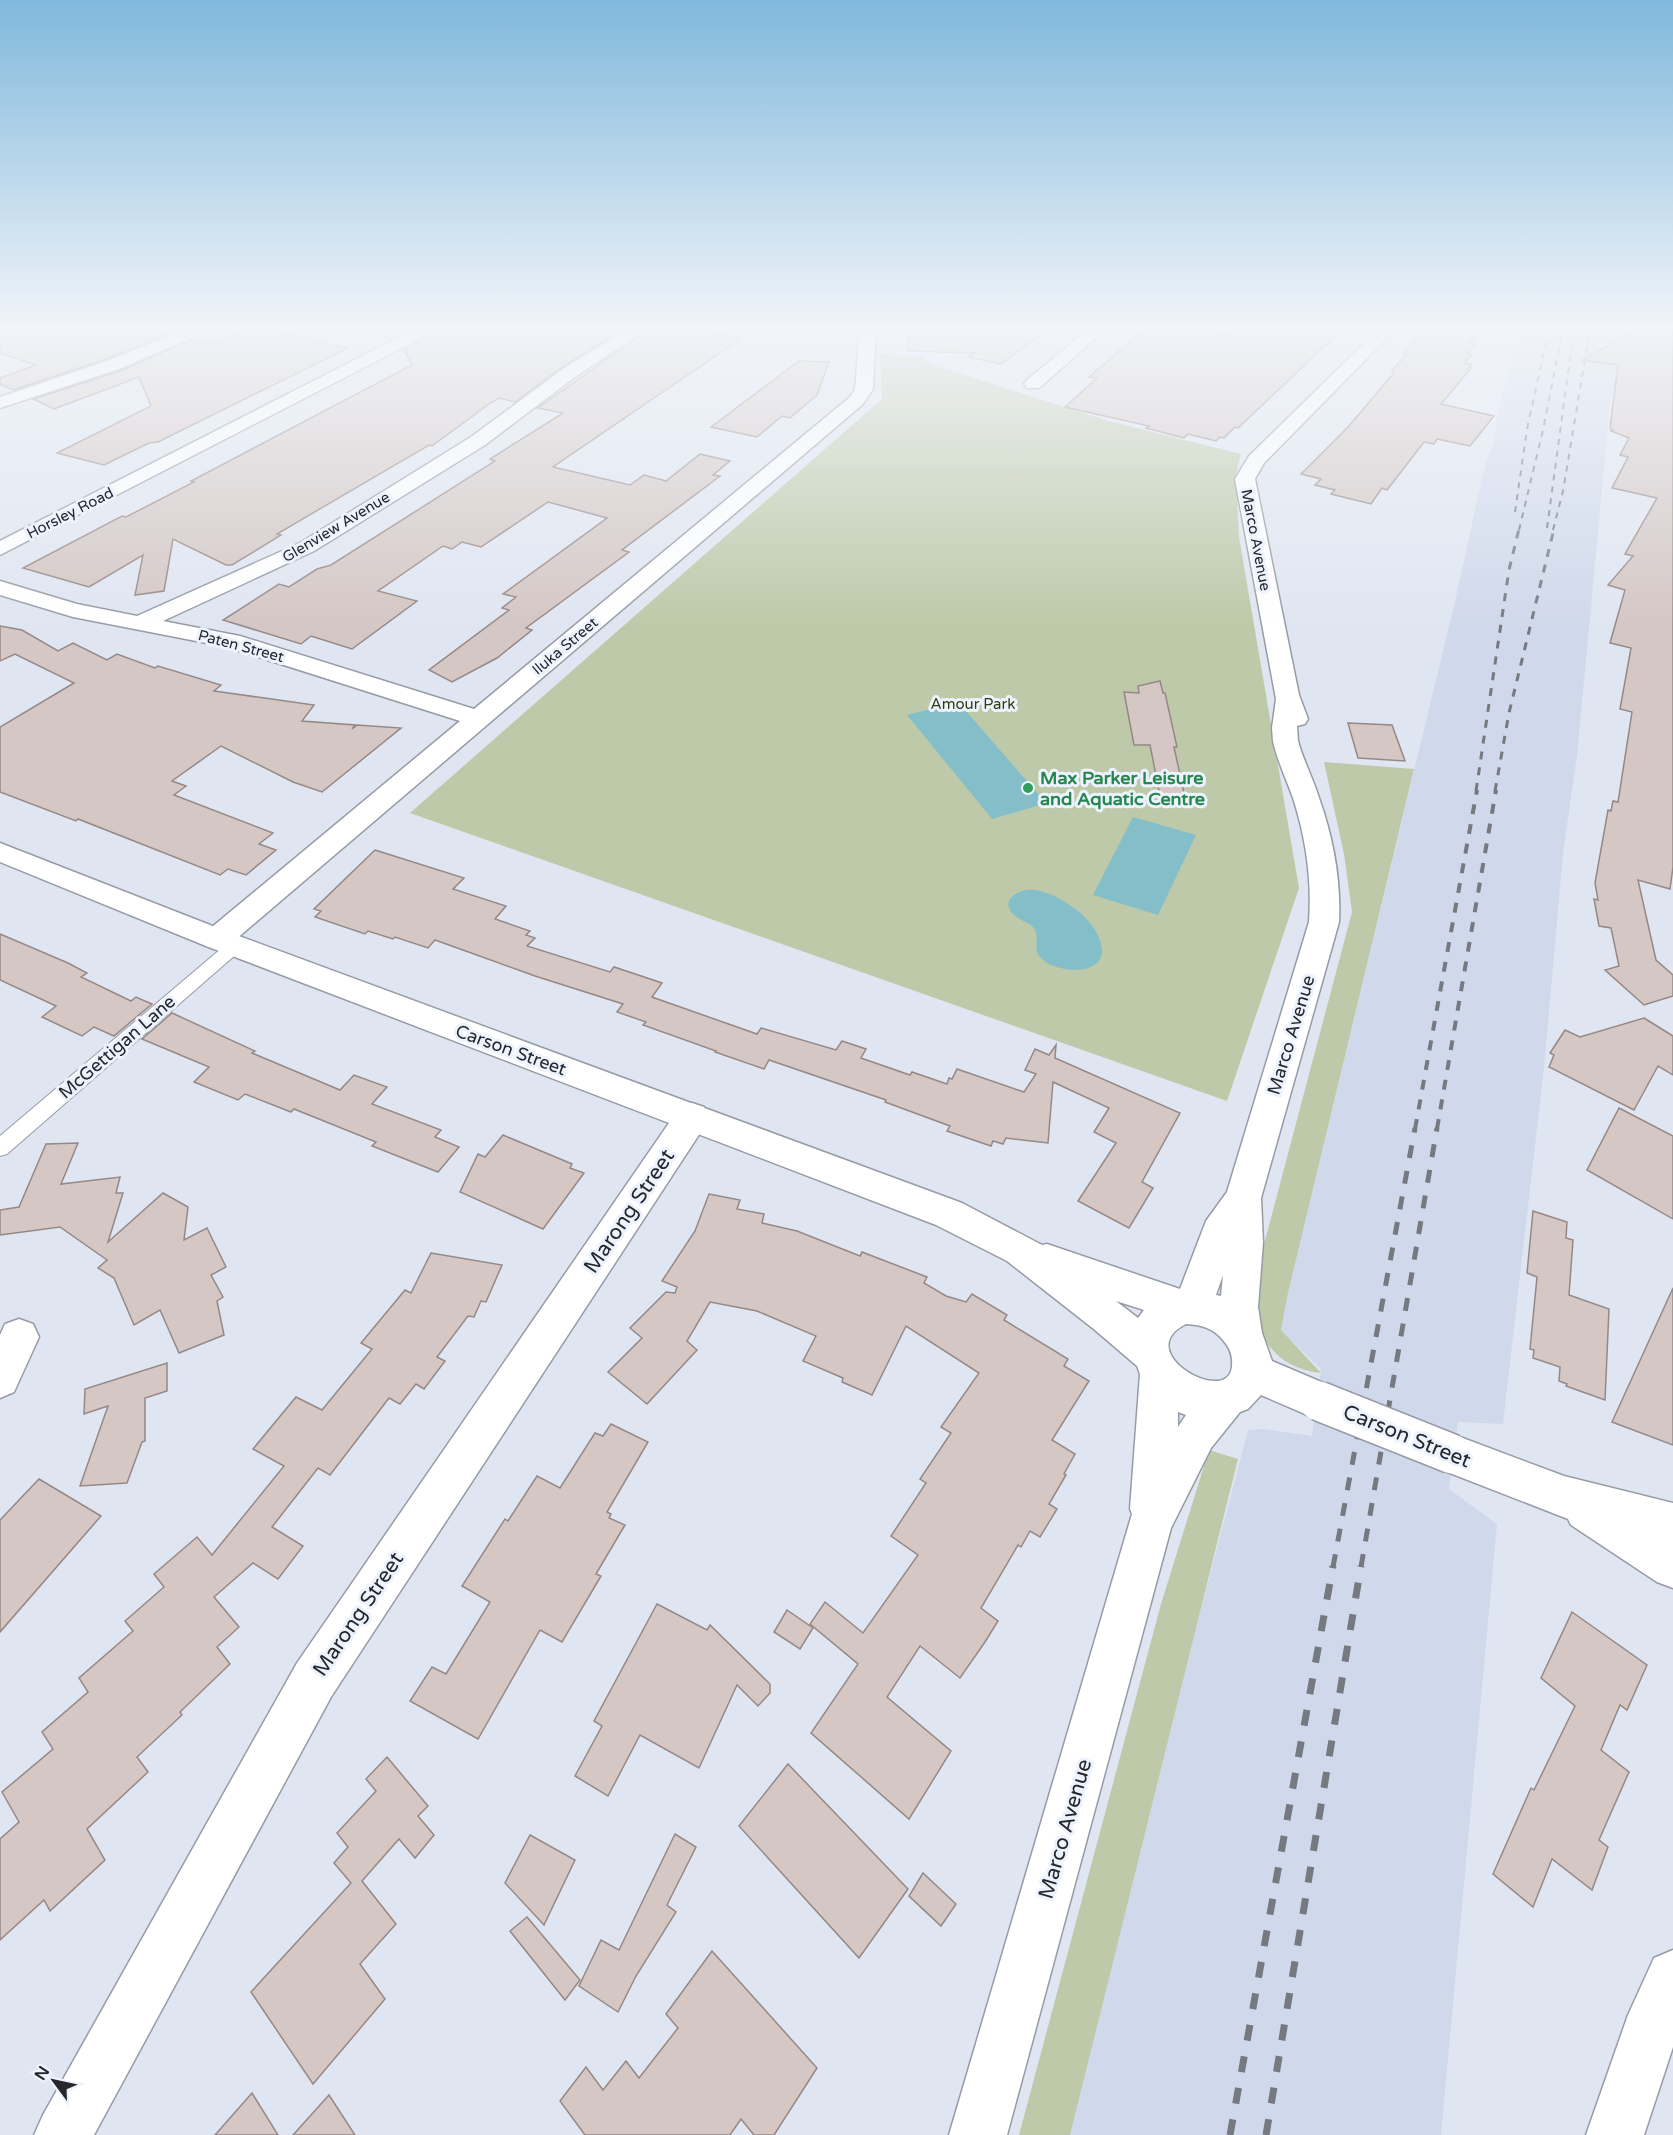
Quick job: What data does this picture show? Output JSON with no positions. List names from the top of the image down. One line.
{"streets":{"street":["Horsley Road","Glenview Avenue","Marco Avenue","Paten Street","Iluka Street","Carson Street","Marong Street"],"lane":["McGettigan Lane"]},"crossings":[["Glenview Avenue","Paten Street"],["Marco Avenue","Carson Street"],["Paten Street","Iluka Street"],["Iluka Street","McGettigan Lane"],["Iluka Street","Carson Street"],["McGettigan Lane","Carson Street"],["Carson Street","Marong Street"]],"parks":["Amour Park"],"places":["Max Parker Leisure and Aquatic Centre"],"north":"top left"}
